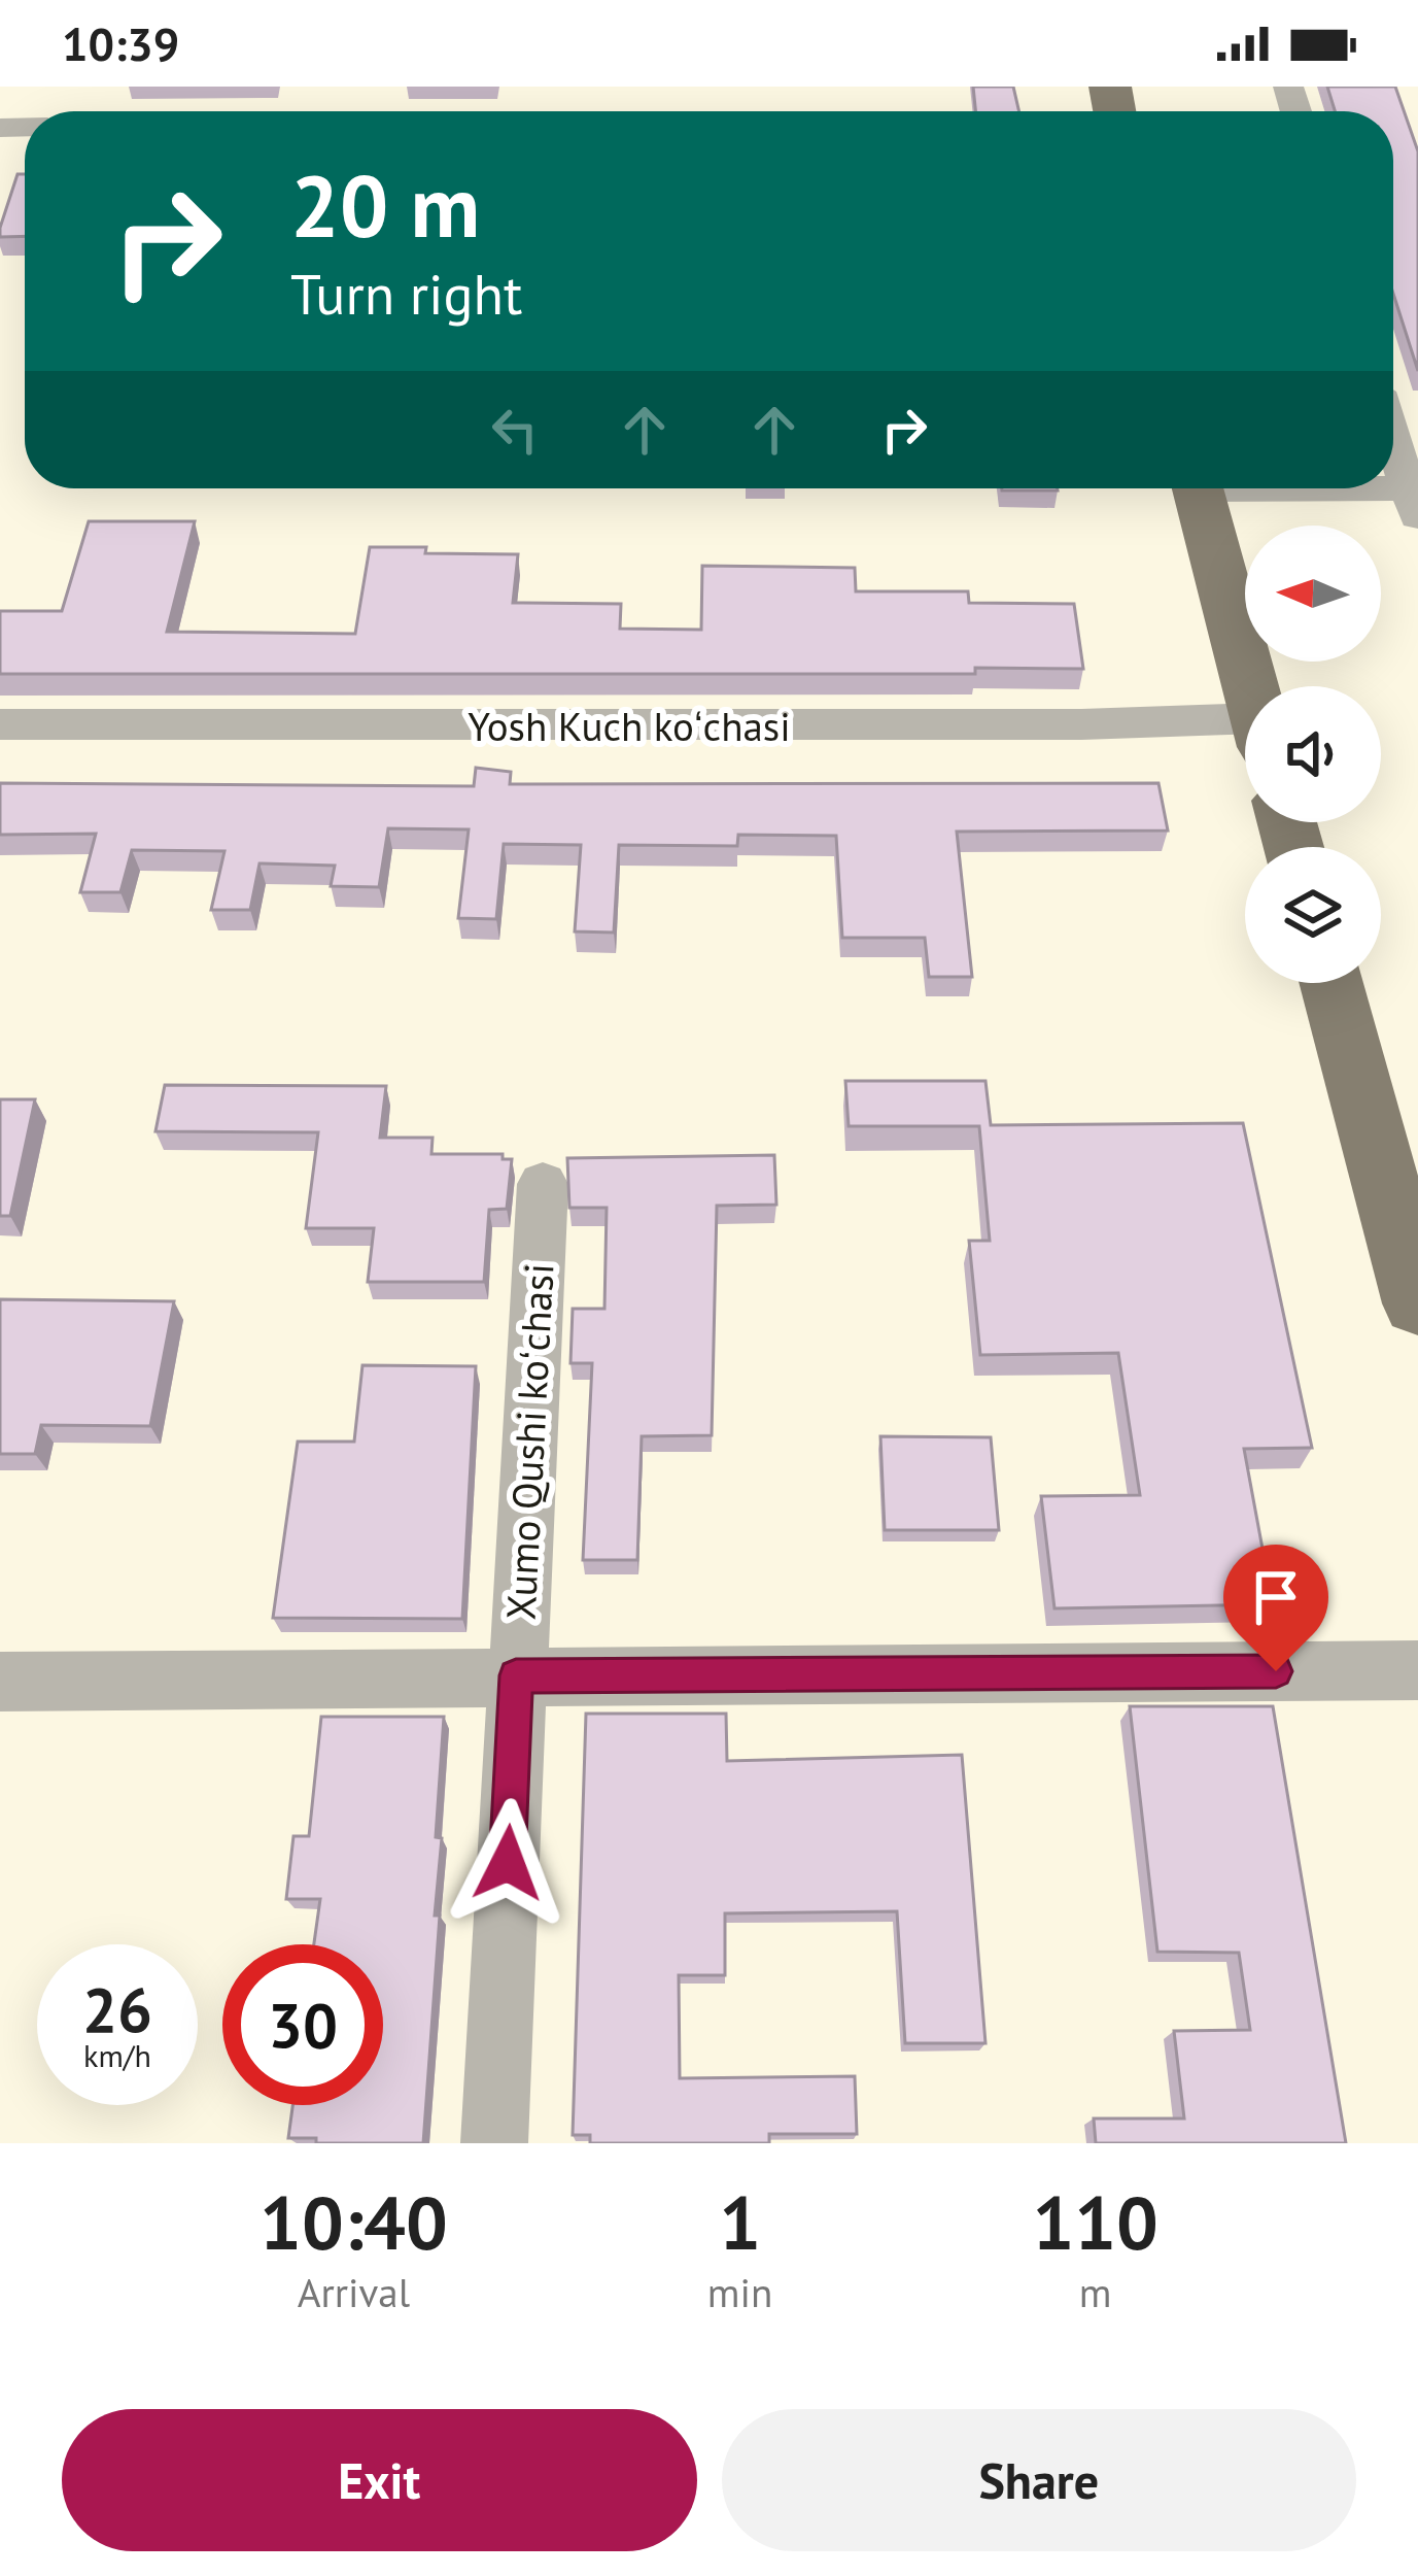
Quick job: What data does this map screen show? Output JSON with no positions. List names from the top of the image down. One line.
{"streets":{"street":["Yosh Kuch koʻchasi","Xumo Qushi koʻchasi"]},"north":"left","page":{"status":"10:39","turn":["20 m","Turn right"],"speed":"26 km/h","limit":"30","eta":["10:40","Arrival","1","min","110","m"],"buttons":["Exit","Share"]}}
